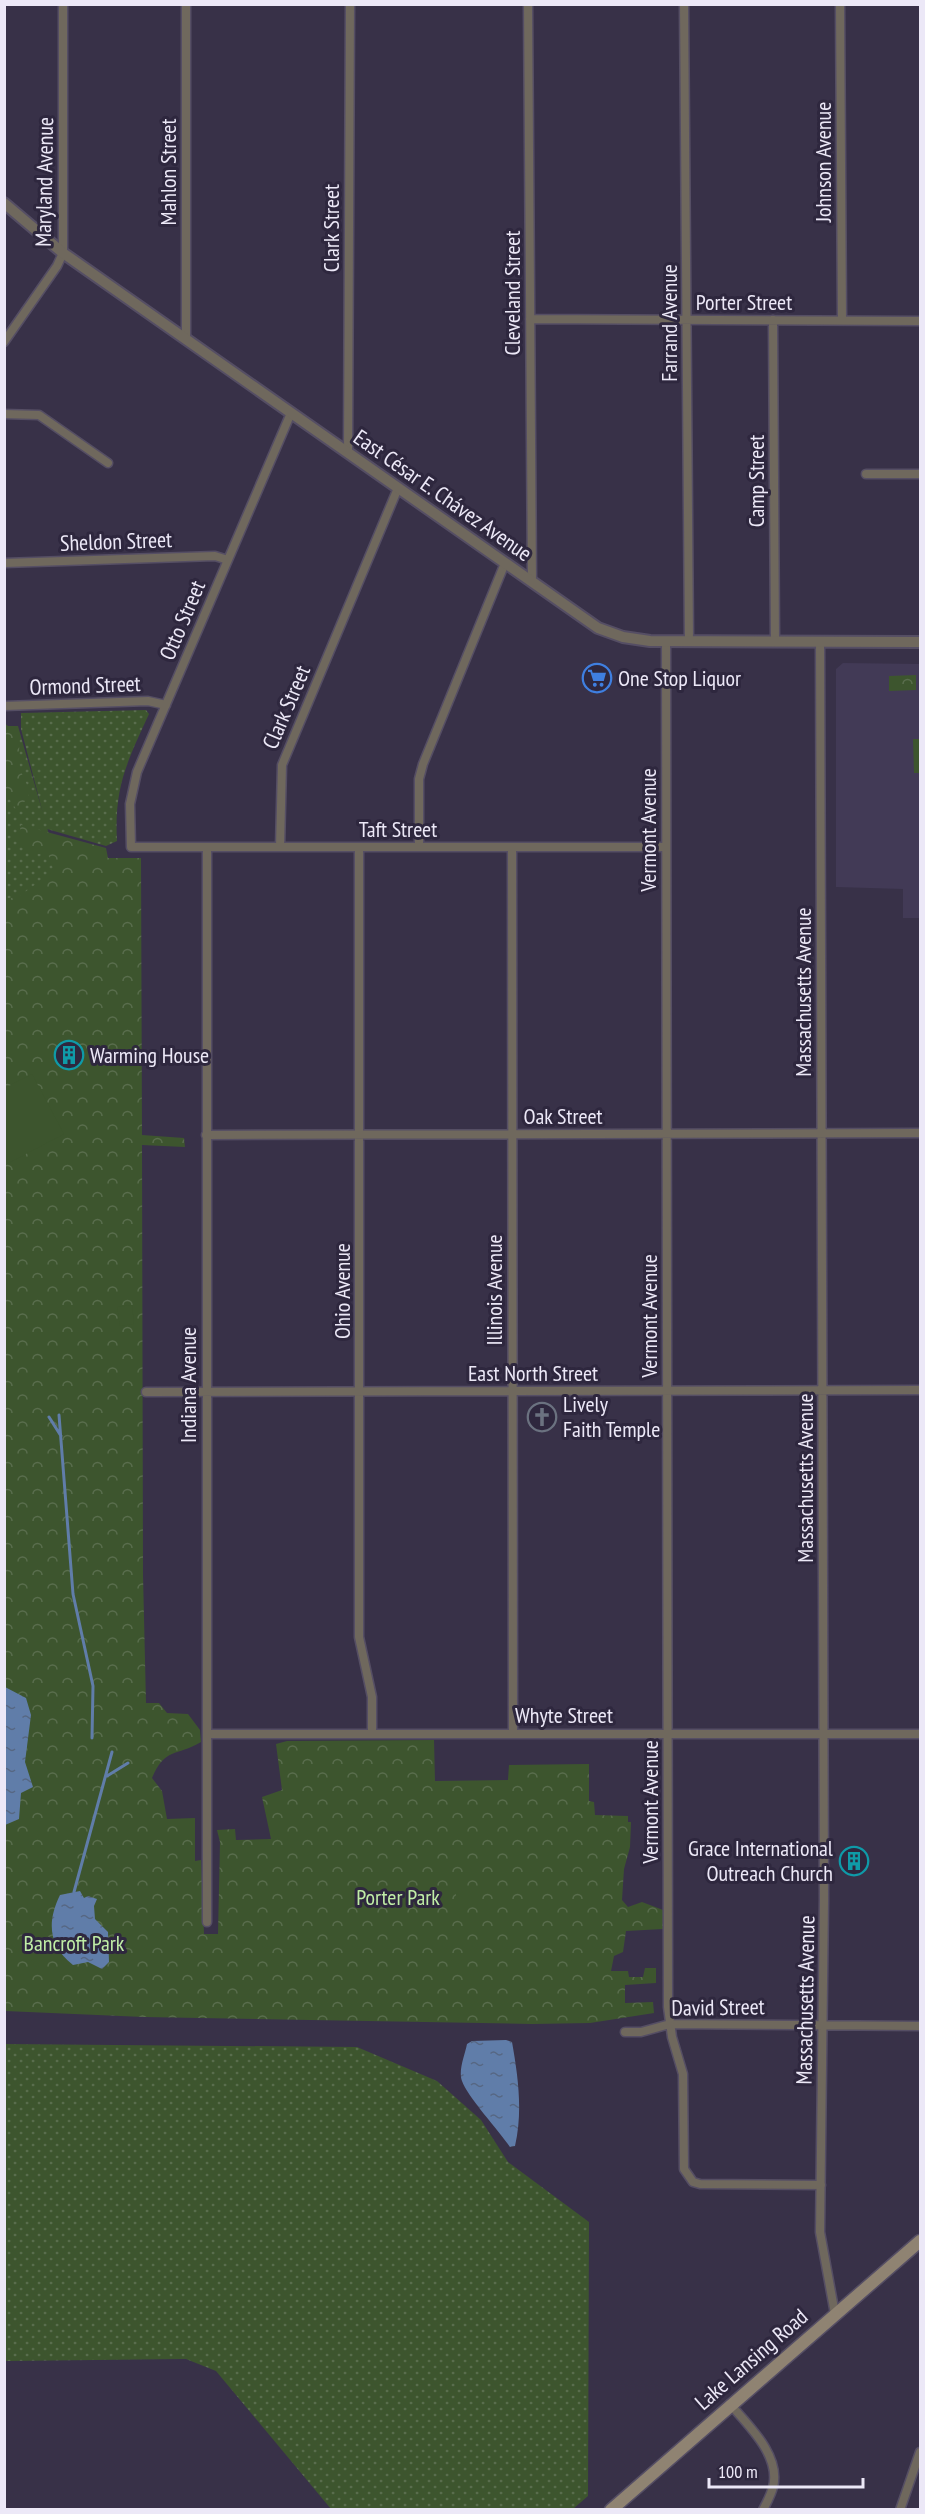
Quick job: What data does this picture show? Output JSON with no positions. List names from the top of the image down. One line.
{"streets":{"main road":["Lake Lansing Road"],"street":["Johnson Avenue","Mahlon Street","Maryland Avenue","Clark Street","Cleveland Street","Porter Street","Farrand Avenue","Camp Street","East César E. Chávez Avenue","Sheldon Street","Otto Street","Ormond Street","Taft Street","Vermont Avenue","Massachusetts Avenue","Oak Street","Illinois Avenue","Ohio Avenue","East North Street","Indiana Avenue","Whyte Street","David Street"]},"crossings":[["Johnson Avenue","Porter Street"],["Mahlon Street","East César E. Chávez Avenue"],["Maryland Avenue","East César E. Chávez Avenue"],["Clark Street","East César E. Chávez Avenue"],["Clark Street","Taft Street"],["Cleveland Street","Porter Street"],["Cleveland Street","East César E. Chávez Avenue"],["Porter Street","Farrand Avenue"],["Porter Street","Camp Street"],["Farrand Avenue","East César E. Chávez Avenue"],["Camp Street","East César E. Chávez Avenue"],["East César E. Chávez Avenue","Otto Street"],["East César E. Chávez Avenue","Vermont Avenue"],["East César E. Chávez Avenue","Massachusetts Avenue"],["Sheldon Street","Otto Street"],["Otto Street","Ormond Street"],["Otto Street","Taft Street"],["Taft Street","Vermont Avenue"],["Taft Street","Illinois Avenue"],["Taft Street","Ohio Avenue"],["Taft Street","Indiana Avenue"],["Vermont Avenue","Massachusetts Avenue"],["Vermont Avenue","Oak Street"],["Vermont Avenue","East North Street"],["Vermont Avenue","Whyte Street"],["Vermont Avenue","David Street"],["Massachusetts Avenue","Oak Street"],["Massachusetts Avenue","East North Street"],["Massachusetts Avenue","Whyte Street"],["Massachusetts Avenue","David Street"],["Massachusetts Avenue","Lake Lansing Road"],["Oak Street","Illinois Avenue"],["Oak Street","Ohio Avenue"],["Oak Street","Indiana Avenue"],["Illinois Avenue","East North Street"],["Illinois Avenue","Whyte Street"],["Ohio Avenue","East North Street"],["Ohio Avenue","Whyte Street"],["East North Street","Indiana Avenue"],["Indiana Avenue","Whyte Street"]],"parks":["Porter Park","Bancroft Park"],"places":{"supermarket":["One Stop Liquor"],"building":["Warming House","Grace International Outreach Church"],"church":["Lively Faith Temple"]},"scale_bar":"100 m"}
